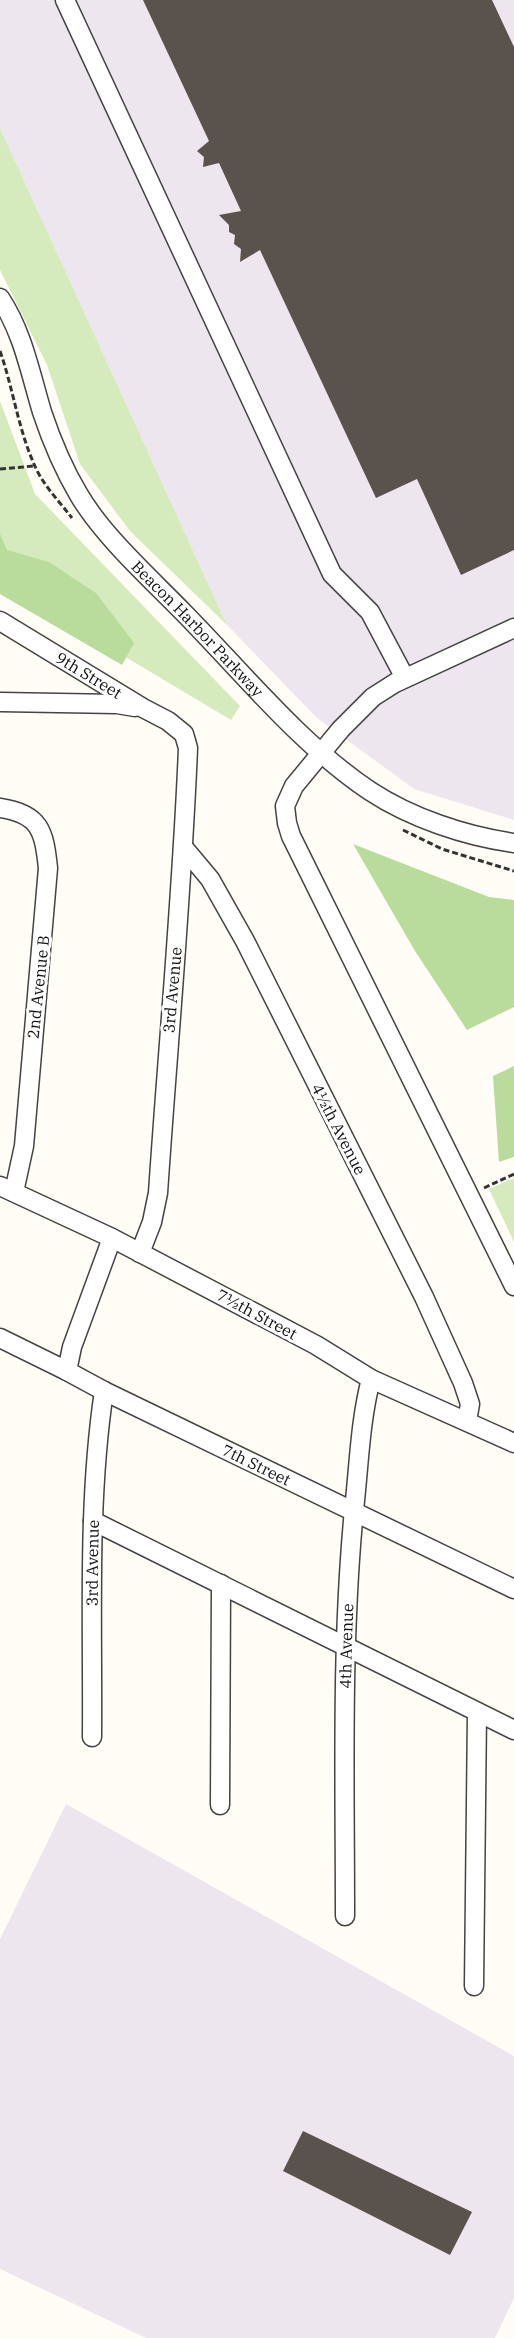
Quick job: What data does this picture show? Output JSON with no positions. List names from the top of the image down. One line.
{"streets":{"street":["Beacon Harbor Parkway","9th Street","2nd Avenue B","3rd Avenue","4½th Avenue","7½th Street","7th Street","4th Avenue"]},"crossings":[["9th Street","3rd Avenue"],["2nd Avenue B","7½th Street"],["3rd Avenue","4½th Avenue"],["3rd Avenue","7½th Street"],["3rd Avenue","7th Street"],["4½th Avenue","7½th Street"],["7½th Street","4th Avenue"],["7th Street","4th Avenue"]]}
